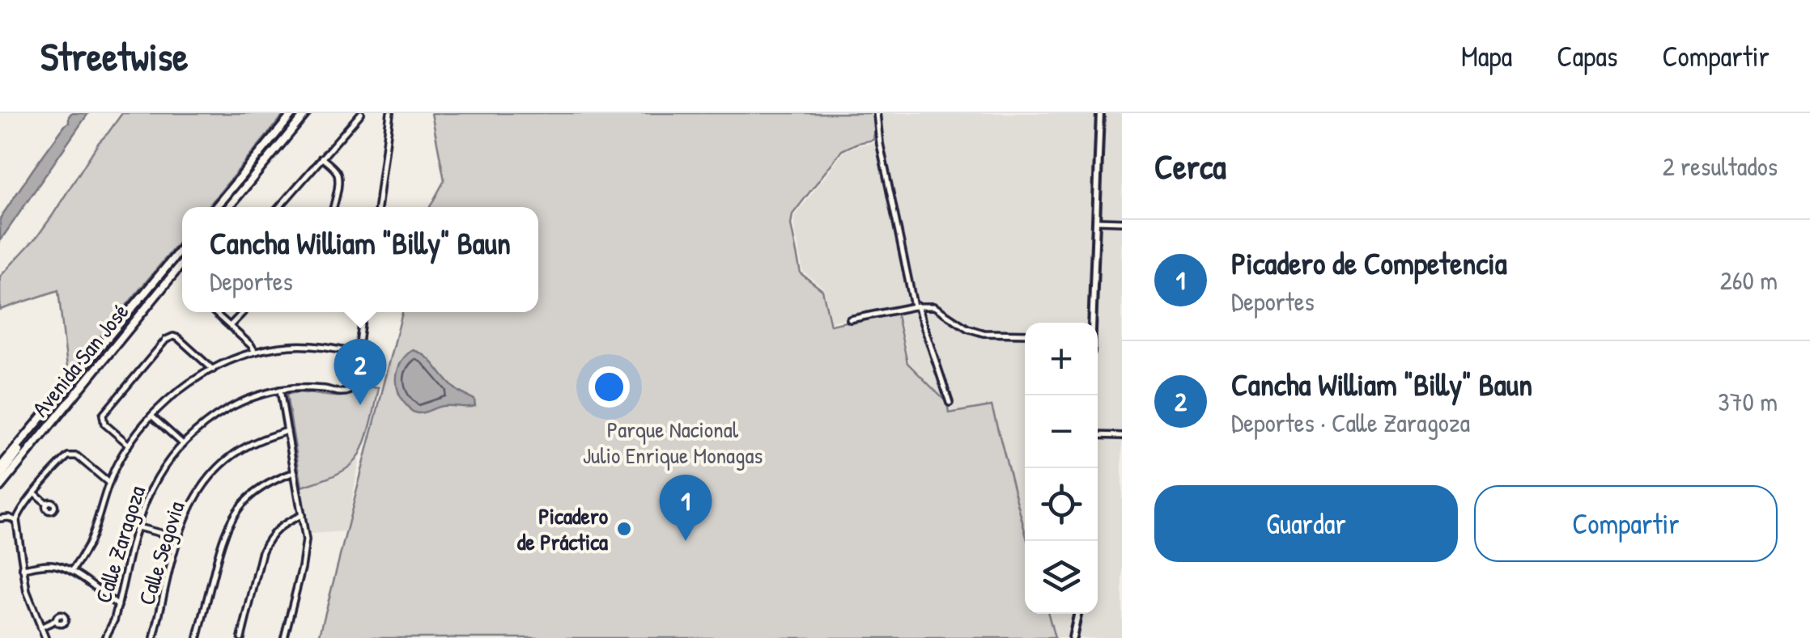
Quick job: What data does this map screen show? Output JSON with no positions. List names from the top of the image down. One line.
{"streets":{"main road":["Avenida San José"],"street":["Calle Zaragoza","Calle Segovia"]},"parks":["Parque Nacional Julio Enrique Monagas"],"places":["Picadero de Práctica"],"page":{"header":"Streetwise","nav":["Mapa","Capas","Compartir"],"heading":["Cerca","2 resultados"],"popup":["Cancha William \"Billy\" Baun","Deportes"],"list":[{"mark":"1","name":"Picadero de Competencia","note":"Deportes","value":"260 m"},{"mark":"2","name":"Cancha William \"Billy\" Baun","note":"Deportes · Calle Zaragoza","value":"370 m"}],"map_buttons":["+","−"],"pins":["2","1"],"buttons":["Guardar","Compartir"]}}
